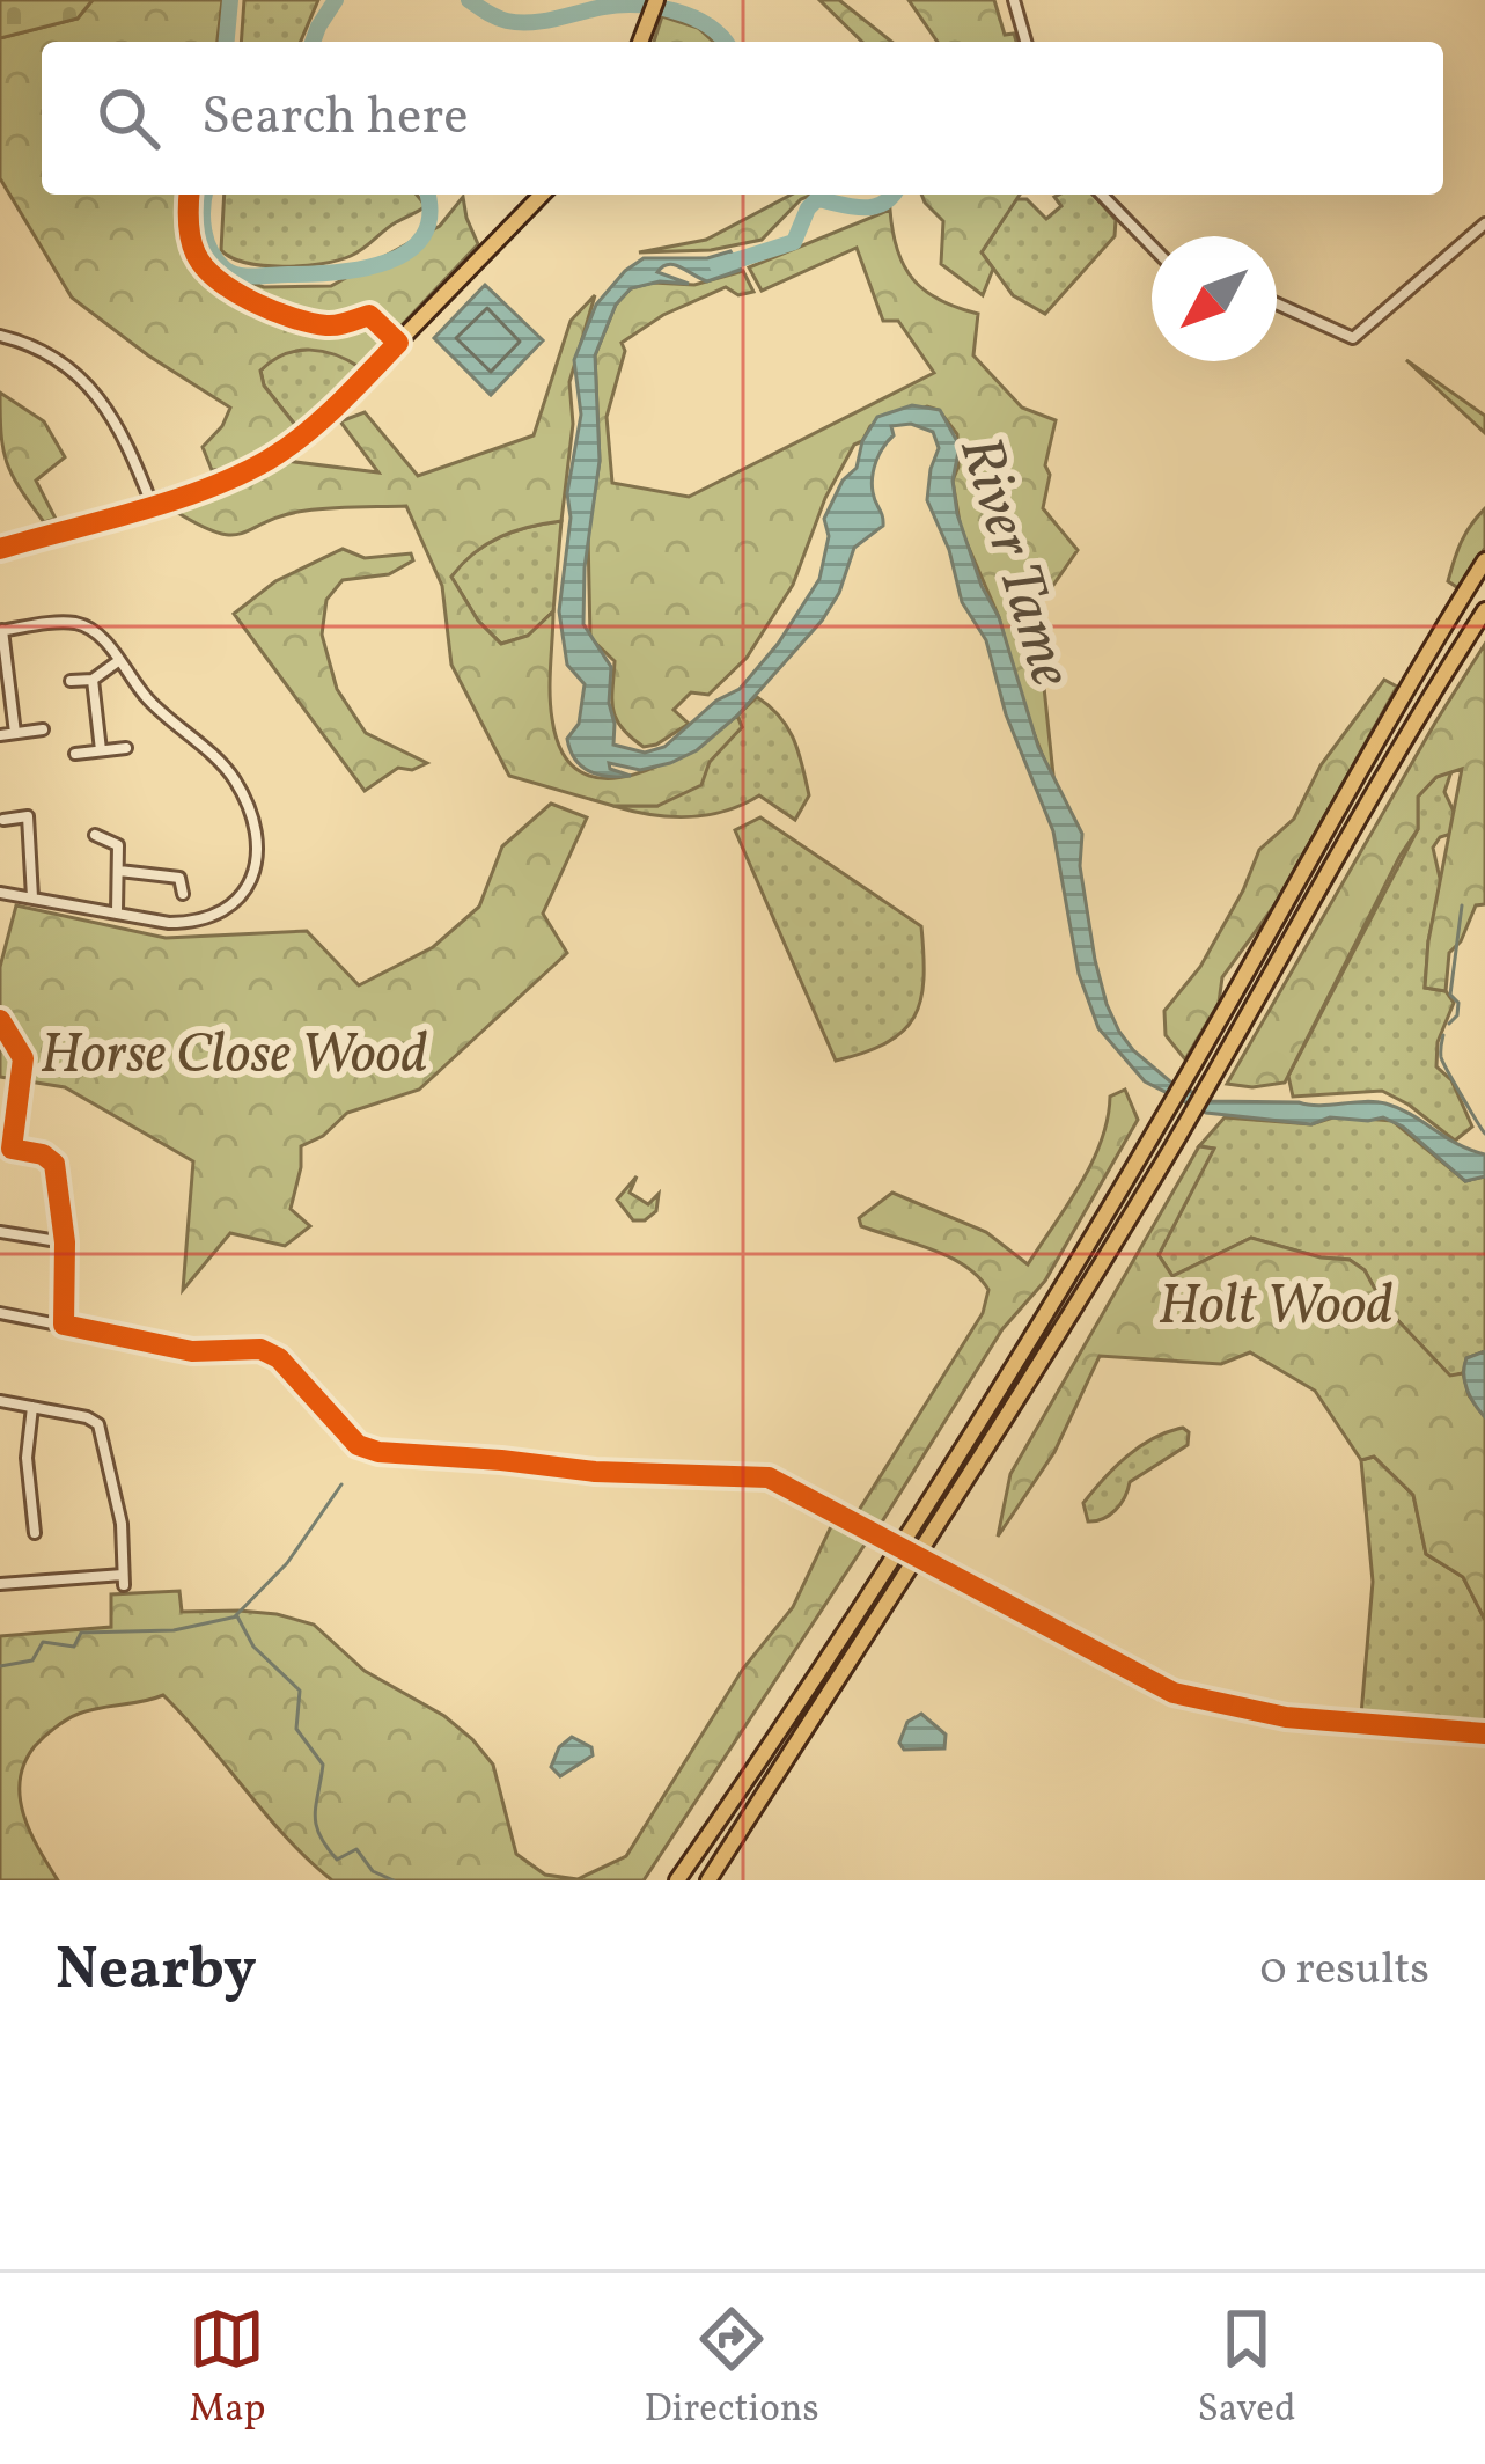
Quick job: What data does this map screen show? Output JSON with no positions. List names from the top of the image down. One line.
{"water":["River Tame"],"parks":["Horse Close Wood","Holt Wood"],"north":"bottom left","page":{"search":"Search here","heading":["Nearby","0 results"],"nav":["Map","Directions","Saved"]}}
